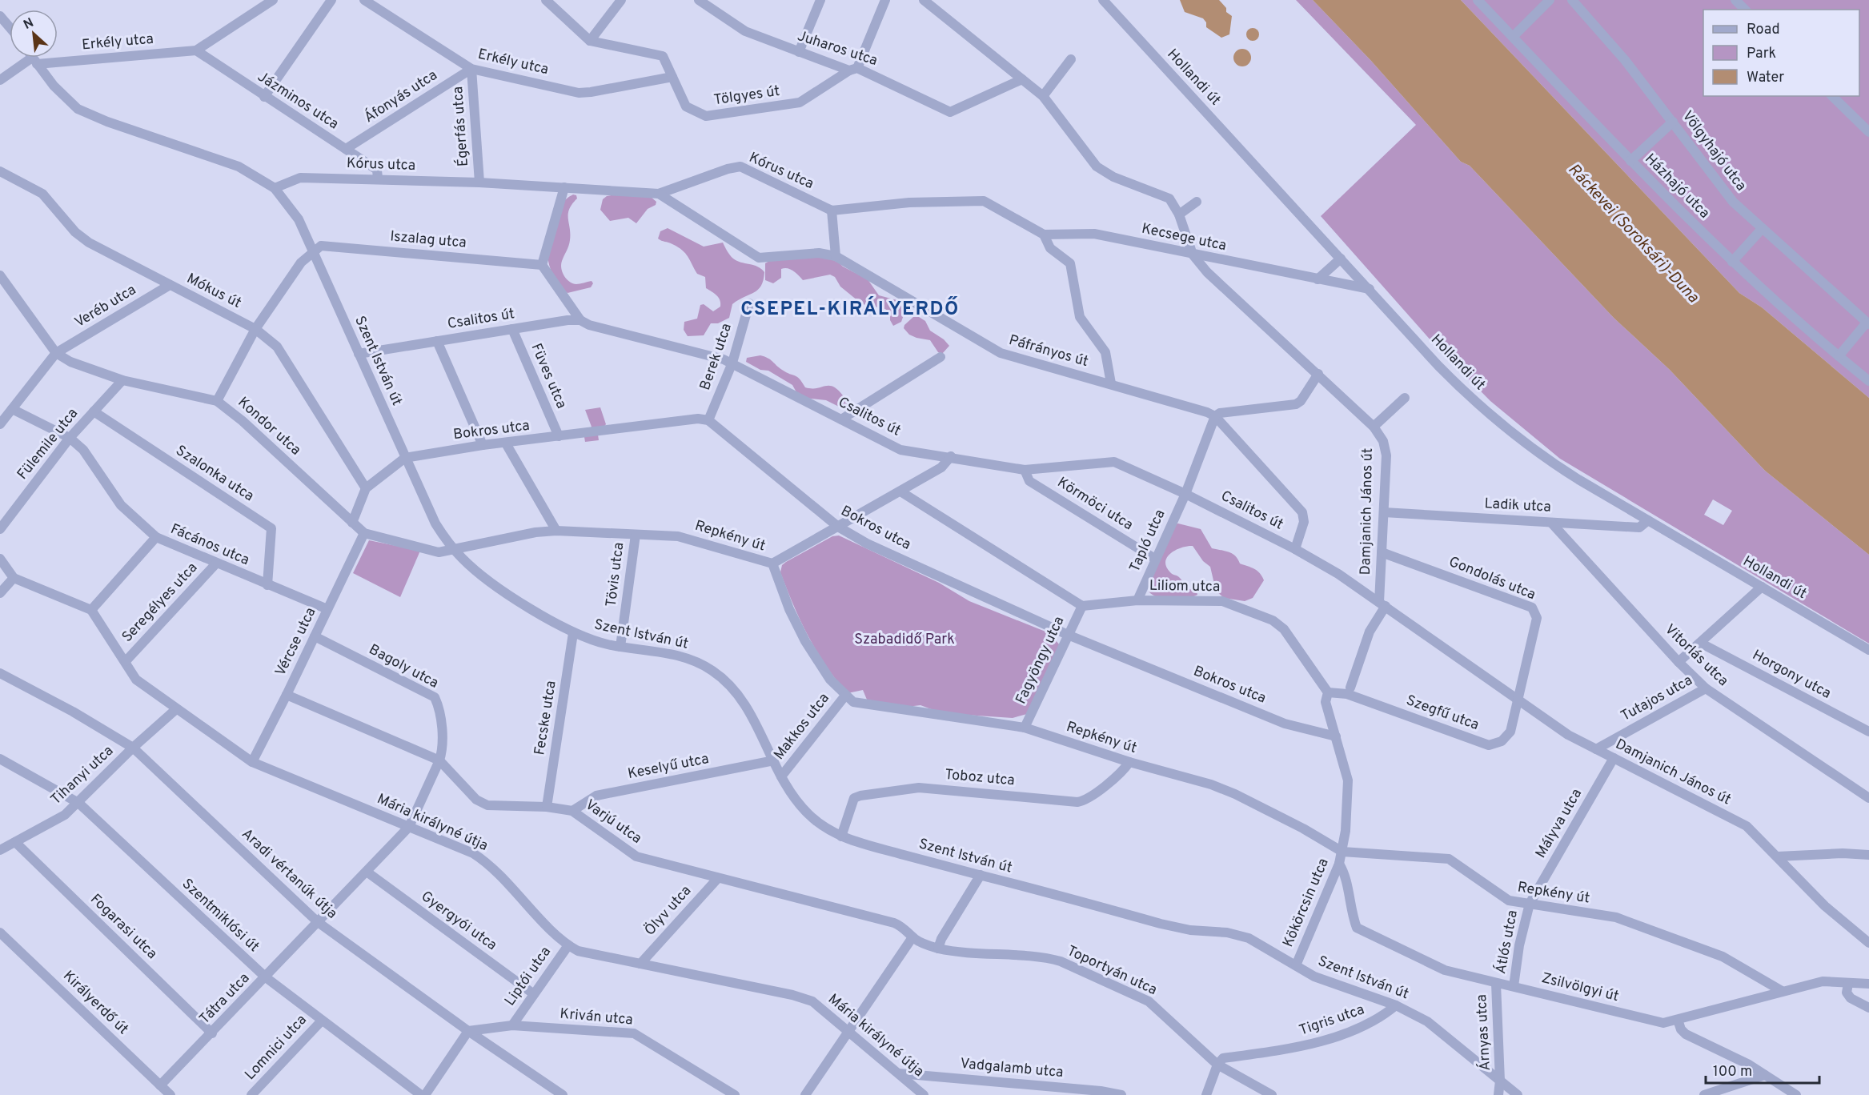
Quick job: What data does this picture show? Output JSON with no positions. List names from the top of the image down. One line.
{"streets":{"street":["Erkély utca","Juharos utca","Hollandi út","Tölgyes út","Áfonyás utca","Jázminos utca","Égerfás utca","Völgyhajó utca","Kórus utca","Házhajó utca","Kecsege utca","Iszalag utca","Mókus út","Veréb utca","Csalitos út","Páfrányos út","Berek utca","Szent István út","Füves utca","Kondor utca","Bokros utca","Fülemile utca","Szalonka utca","Körmöci utca","Ladik utca","Damjanich János út","Repkény út","Tapló utca","Fácános utca","Tövis utca","Gondolás utca","Liliom utca","Seregélyes utca","Vércse utca","Vitorlás utca","Fagyöngy utca","Bagoly utca","Horgony utca","Tutajos utca","Szegfű utca","Fecske utca","Makkos utca","Keselyű utca","Tihanyi utca","Toboz utca","Varjú utca","Mária királyné útja","Mályva utca","Aradi vértanúk útja","Kökörcsin utca","Ölyv utca","Szentmiklósi út","Gyergyói utca","Fogarasi utca","Átlós utca","Toportyán utca","Liptói utca","Zsilvölgyi út","Tátra utca","Királyerdő út","Kriván utca","Tigris utca","Árnyas utca","Lomnici utca","Vadgalamb utca"]},"crossings":[["Erkély utca","Tölgyes út"],["Erkély utca","Áfonyás utca"],["Erkély utca","Jázminos utca"],["Erkély utca","Égerfás utca"],["Erkély utca","Szent István út"],["Juharos utca","Tölgyes út"],["Juharos utca","Damjanich János út"],["Hollandi út","Kecsege utca"],["Hollandi út","Ladik utca"],["Áfonyás utca","Jázminos utca"],["Áfonyás utca","Égerfás utca"],["Jázminos utca","Kórus utca"],["Égerfás utca","Kórus utca"],["Kórus utca","Páfrányos út"],["Kórus utca","Szent István út"],["Kecsege utca","Damjanich János út"],["Iszalag utca","Szent István út"],["Mókus út","Veréb utca"],["Veréb utca","Kondor utca"],["Csalitos út","Berek utca"],["Csalitos út","Szent István út"],["Csalitos út","Füves utca"],["Csalitos út","Körmöci utca"],["Csalitos út","Damjanich János út"],["Csalitos út","Tapló utca"],["Páfrányos út","Tapló utca"],["Berek utca","Bokros utca"],["Szent István út","Kondor utca"],["Szent István út","Bokros utca"],["Szent István út","Repkény út"],["Szent István út","Tövis utca"],["Szent István út","Fecske utca"],["Szent István út","Makkos utca"],["Szent István út","Keselyű utca"],["Szent István út","Toboz utca"],["Szent István út","Kökörcsin utca"],["Szent István út","Tigris utca"],["Szent István út","Árnyas utca"],["Füves utca","Bokros utca"],["Kondor utca","Fülemile utca"],["Kondor utca","Repkény út"],["Kondor utca","Vércse utca"],["Bokros utca","Fagyöngy utca"],["Fülemile utca","Szalonka utca"],["Fülemile utca","Fácános utca"],["Szalonka utca","Fácános utca"],["Körmöci utca","Tapló utca"],["Ladik utca","Damjanich János út"],["Ladik utca","Vitorlás utca"],["Damjanich János út","Gondolás utca"],["Damjanich János út","Tutajos utca"],["Damjanich János út","Szegfű utca"],["Damjanich János út","Mályva utca"],["Repkény út","Tövis utca"],["Repkény út","Fagyöngy utca"],["Repkény út","Makkos utca"],["Repkény út","Toboz utca"],["Repkény út","Mályva utca"],["Repkény út","Kökörcsin utca"],["Repkény út","Átlós utca"],["Repkény út","Zsilvölgyi út"],["Tapló utca","Liliom utca"],["Fácános utca","Seregélyes utca"],["Fácános utca","Vércse utca"],["Gondolás utca","Szegfű utca"],["Liliom utca","Fagyöngy utca"],["Liliom utca","Szegfű utca"],["Seregélyes utca","Mária királyné útja"],["Vércse utca","Bagoly utca"],["Vércse utca","Varjú utca"],["Vércse utca","Mária királyné útja"],["Vitorlás utca","Tutajos utca"],["Bagoly utca","Varjú utca"],["Bagoly utca","Mária királyné útja"],["Bagoly utca","Tátra utca"],["Fecske utca","Varjú utca"],["Keselyű utca","Varjú utca"],["Tihanyi utca","Mária királyné útja"],["Tihanyi utca","Aradi vértanúk útja"],["Tihanyi utca","Szentmiklósi út"],["Tihanyi utca","Fogarasi utca"],["Varjú utca","Ölyv utca"],["Varjú utca","Toportyán utca"],["Mária királyné útja","Ölyv utca"],["Mária királyné útja","Liptói utca"],["Mária királyné útja","Tátra utca"],["Mária királyné útja","Vadgalamb utca"],["Mályva utca","Átlós utca"],["Aradi vértanúk útja","Tátra utca"],["Aradi vértanúk útja","Kriván utca"],["Kökörcsin utca","Zsilvölgyi út"],["Szentmiklósi út","Tátra utca"],["Szentmiklósi út","Lomnici utca"],["Gyergyói utca","Liptói utca"],["Gyergyói utca","Tátra utca"],["Fogarasi utca","Tátra utca"],["Átlós utca","Zsilvölgyi út"],["Toportyán utca","Tigris utca"],["Liptói utca","Kriván utca"],["Zsilvölgyi út","Árnyas utca"],["Tátra utca","Királyerdő út"]],"districts":["CSEPEL-KIRÁLYERDŐ"],"water":["Ráckevei (Soroksári)-Duna"],"parks":["Szabadidő Park"],"legend":["Road","Park","Water"],"scale_bar":"100 m","north":"top left"}
